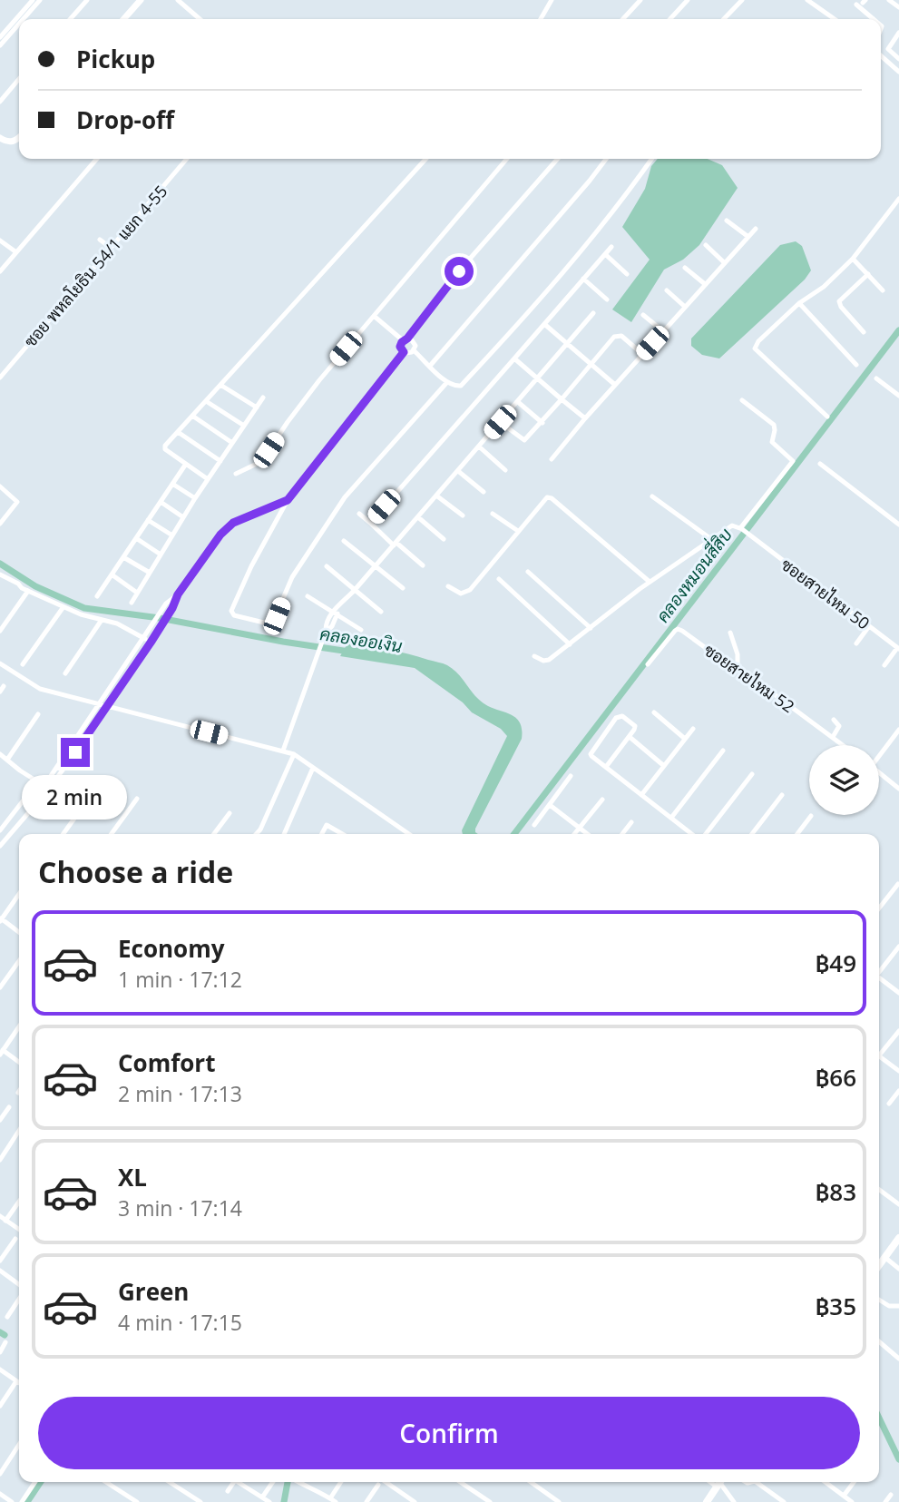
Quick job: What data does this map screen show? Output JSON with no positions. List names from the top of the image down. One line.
{"streets":{"street":["ซอย พหลโยธิน 54/1 แยก 4-55","ซอยสายไหม 50","ซอยสายไหม 52"]},"water":["คลองหมอนสี่สิบ","คลองออเงิน"],"page":{"banner":["Pickup","Drop-off"],"bubble":"2 min","heading":"Choose a ride","list":[{"name":"Economy","note":"1 min · 17:12","value":"฿49"},{"name":"Comfort","note":"2 min · 17:13","value":"฿66"},{"name":"XL","note":"3 min · 17:14","value":"฿83"},{"name":"Green","note":"4 min · 17:15","value":"฿35"}],"buttons":"Confirm"}}
